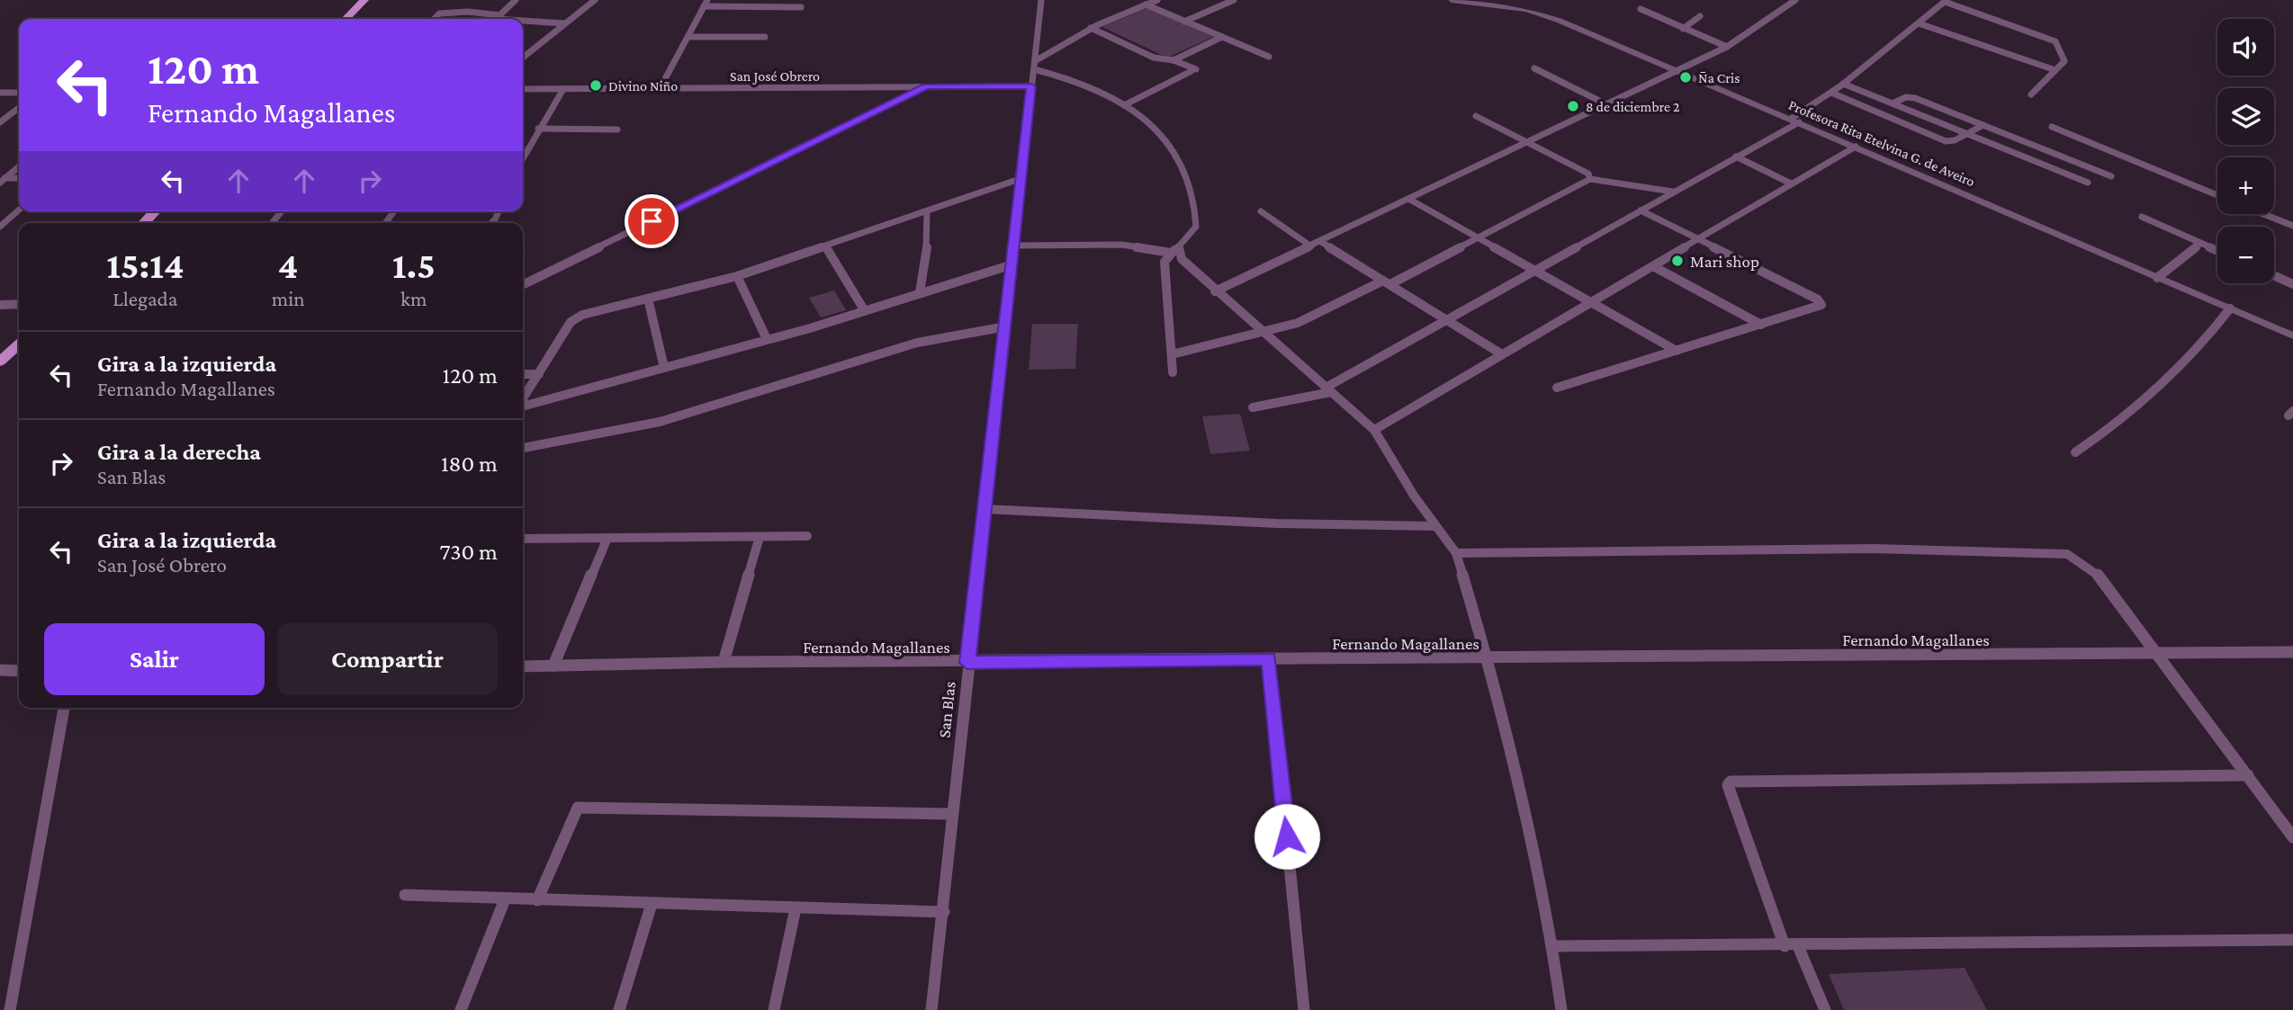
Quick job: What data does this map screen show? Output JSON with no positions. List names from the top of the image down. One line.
{"streets":{"street":["San José Obrero","Profesora Rita Etelvina G. de Aveiro","Fernando Magallanes","San Blas"]},"crossings":[["San José Obrero","San Blas"],["Fernando Magallanes","San Blas"]],"places":["Ña Cris","Divino Niño","8 de diciembre 2","Mari shop"],"page":{"map_buttons":["+","−"],"turn":["120 m","Fernando Magallanes"],"eta":["15:14","Llegada","4","min","1.5","km"],"list":[{"name":"Gira a la izquierda","note":"Fernando Magallanes","value":"120 m"},{"name":"Gira a la derecha","note":"San Blas","value":"180 m"},{"name":"Gira a la izquierda","note":"San José Obrero","value":"730 m"}],"buttons":["Salir","Compartir"]}}
